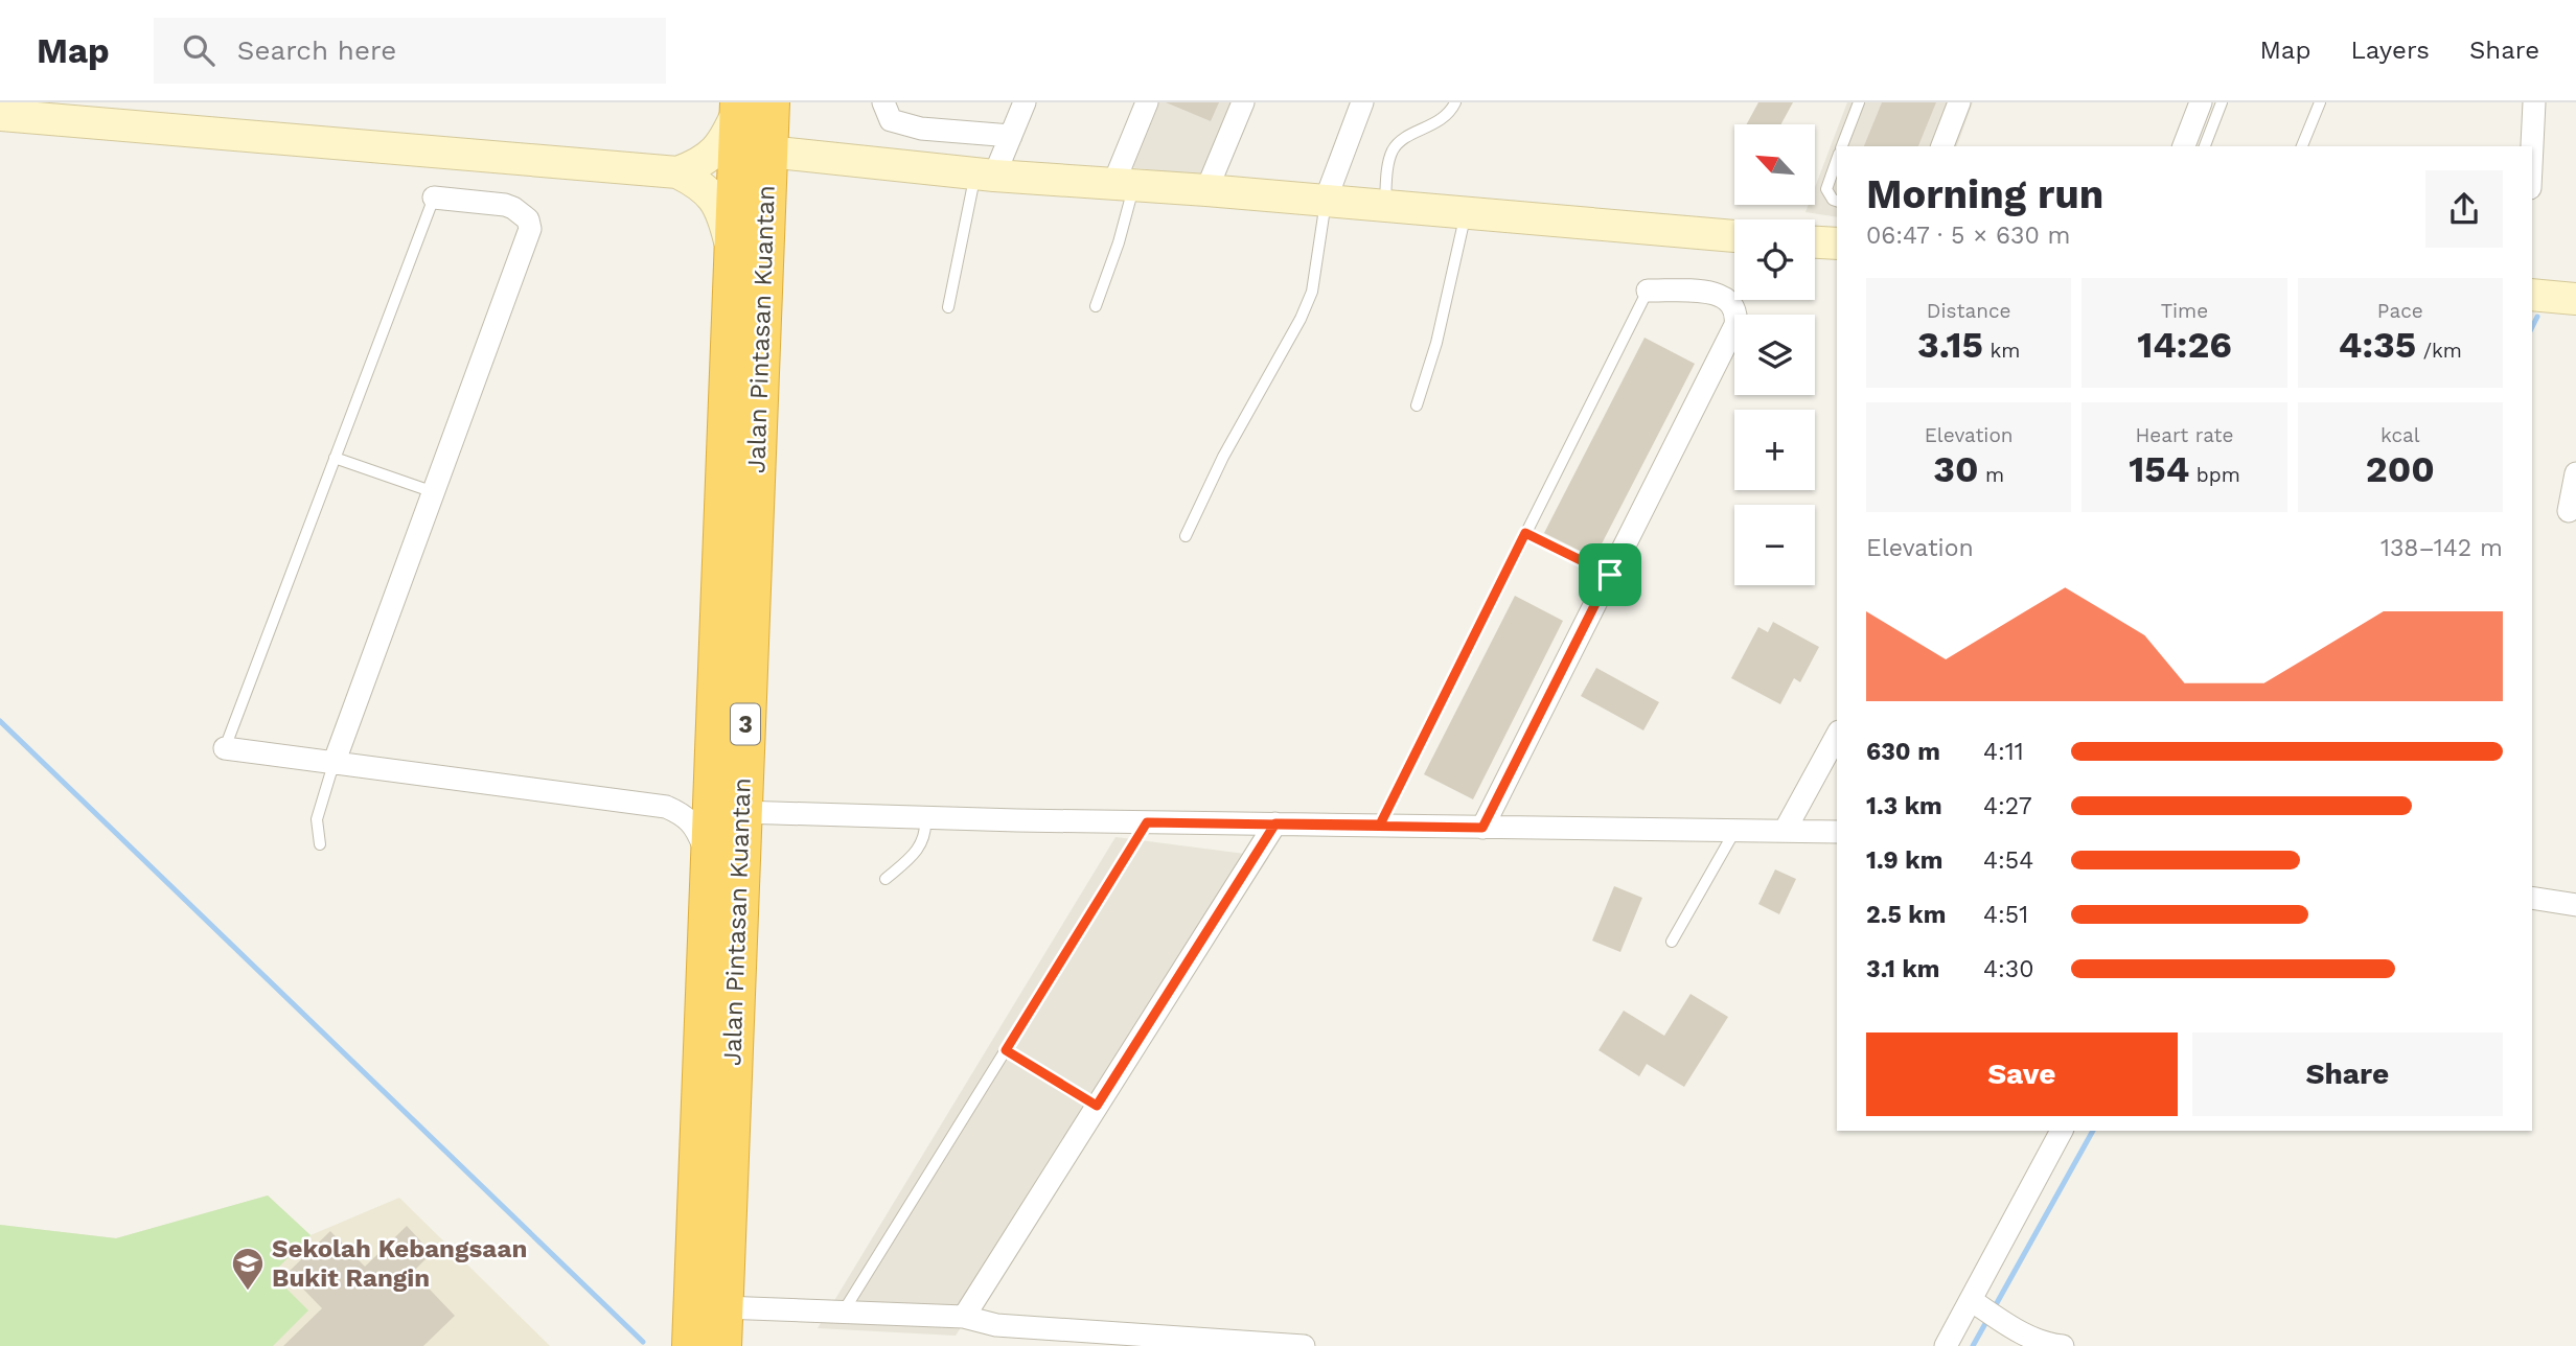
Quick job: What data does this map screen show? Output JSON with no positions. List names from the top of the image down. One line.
{"streets":{"highway":["Jalan Pintasan Kuantan","3"]},"places":{"school or university":["Sekolah Kebangsaan Bukit Rangin"]},"north":"top left","page":{"header":"Map","search":"Search here","nav":["Map","Layers","Share"],"map_buttons":["+","−"],"heading":["Morning run","06:47 · 5 × 630 m"],"stats":[["Distance","3.15 km"],["Time","14:26"],["Pace","4:35 /km"],["Elevation","30 m"],["Heart rate","154 bpm"],["kcal","200"]],"chart":["Elevation","138–142 m"],"list":[{"name":"630 m","note":"4:11"},{"name":"1.3 km","note":"4:27"},{"name":"1.9 km","note":"4:54"},{"name":"2.5 km","note":"4:51"},{"name":"3.1 km","note":"4:30"}],"buttons":["Save","Share"]}}
